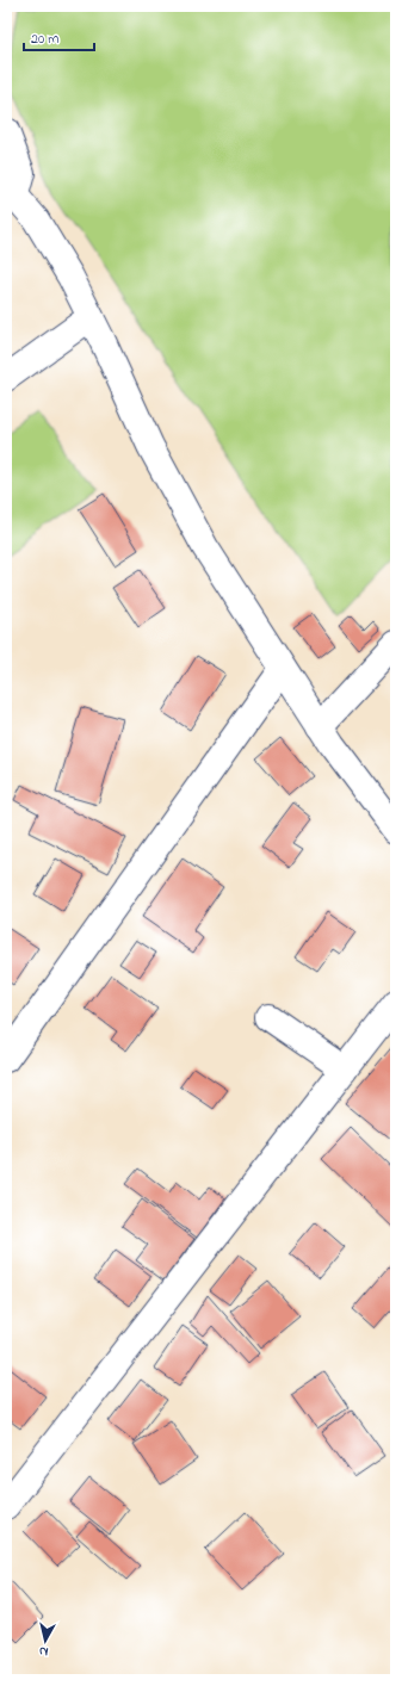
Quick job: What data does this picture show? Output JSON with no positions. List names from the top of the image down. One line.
{"scale_bar":"20 m","north":"bottom"}
